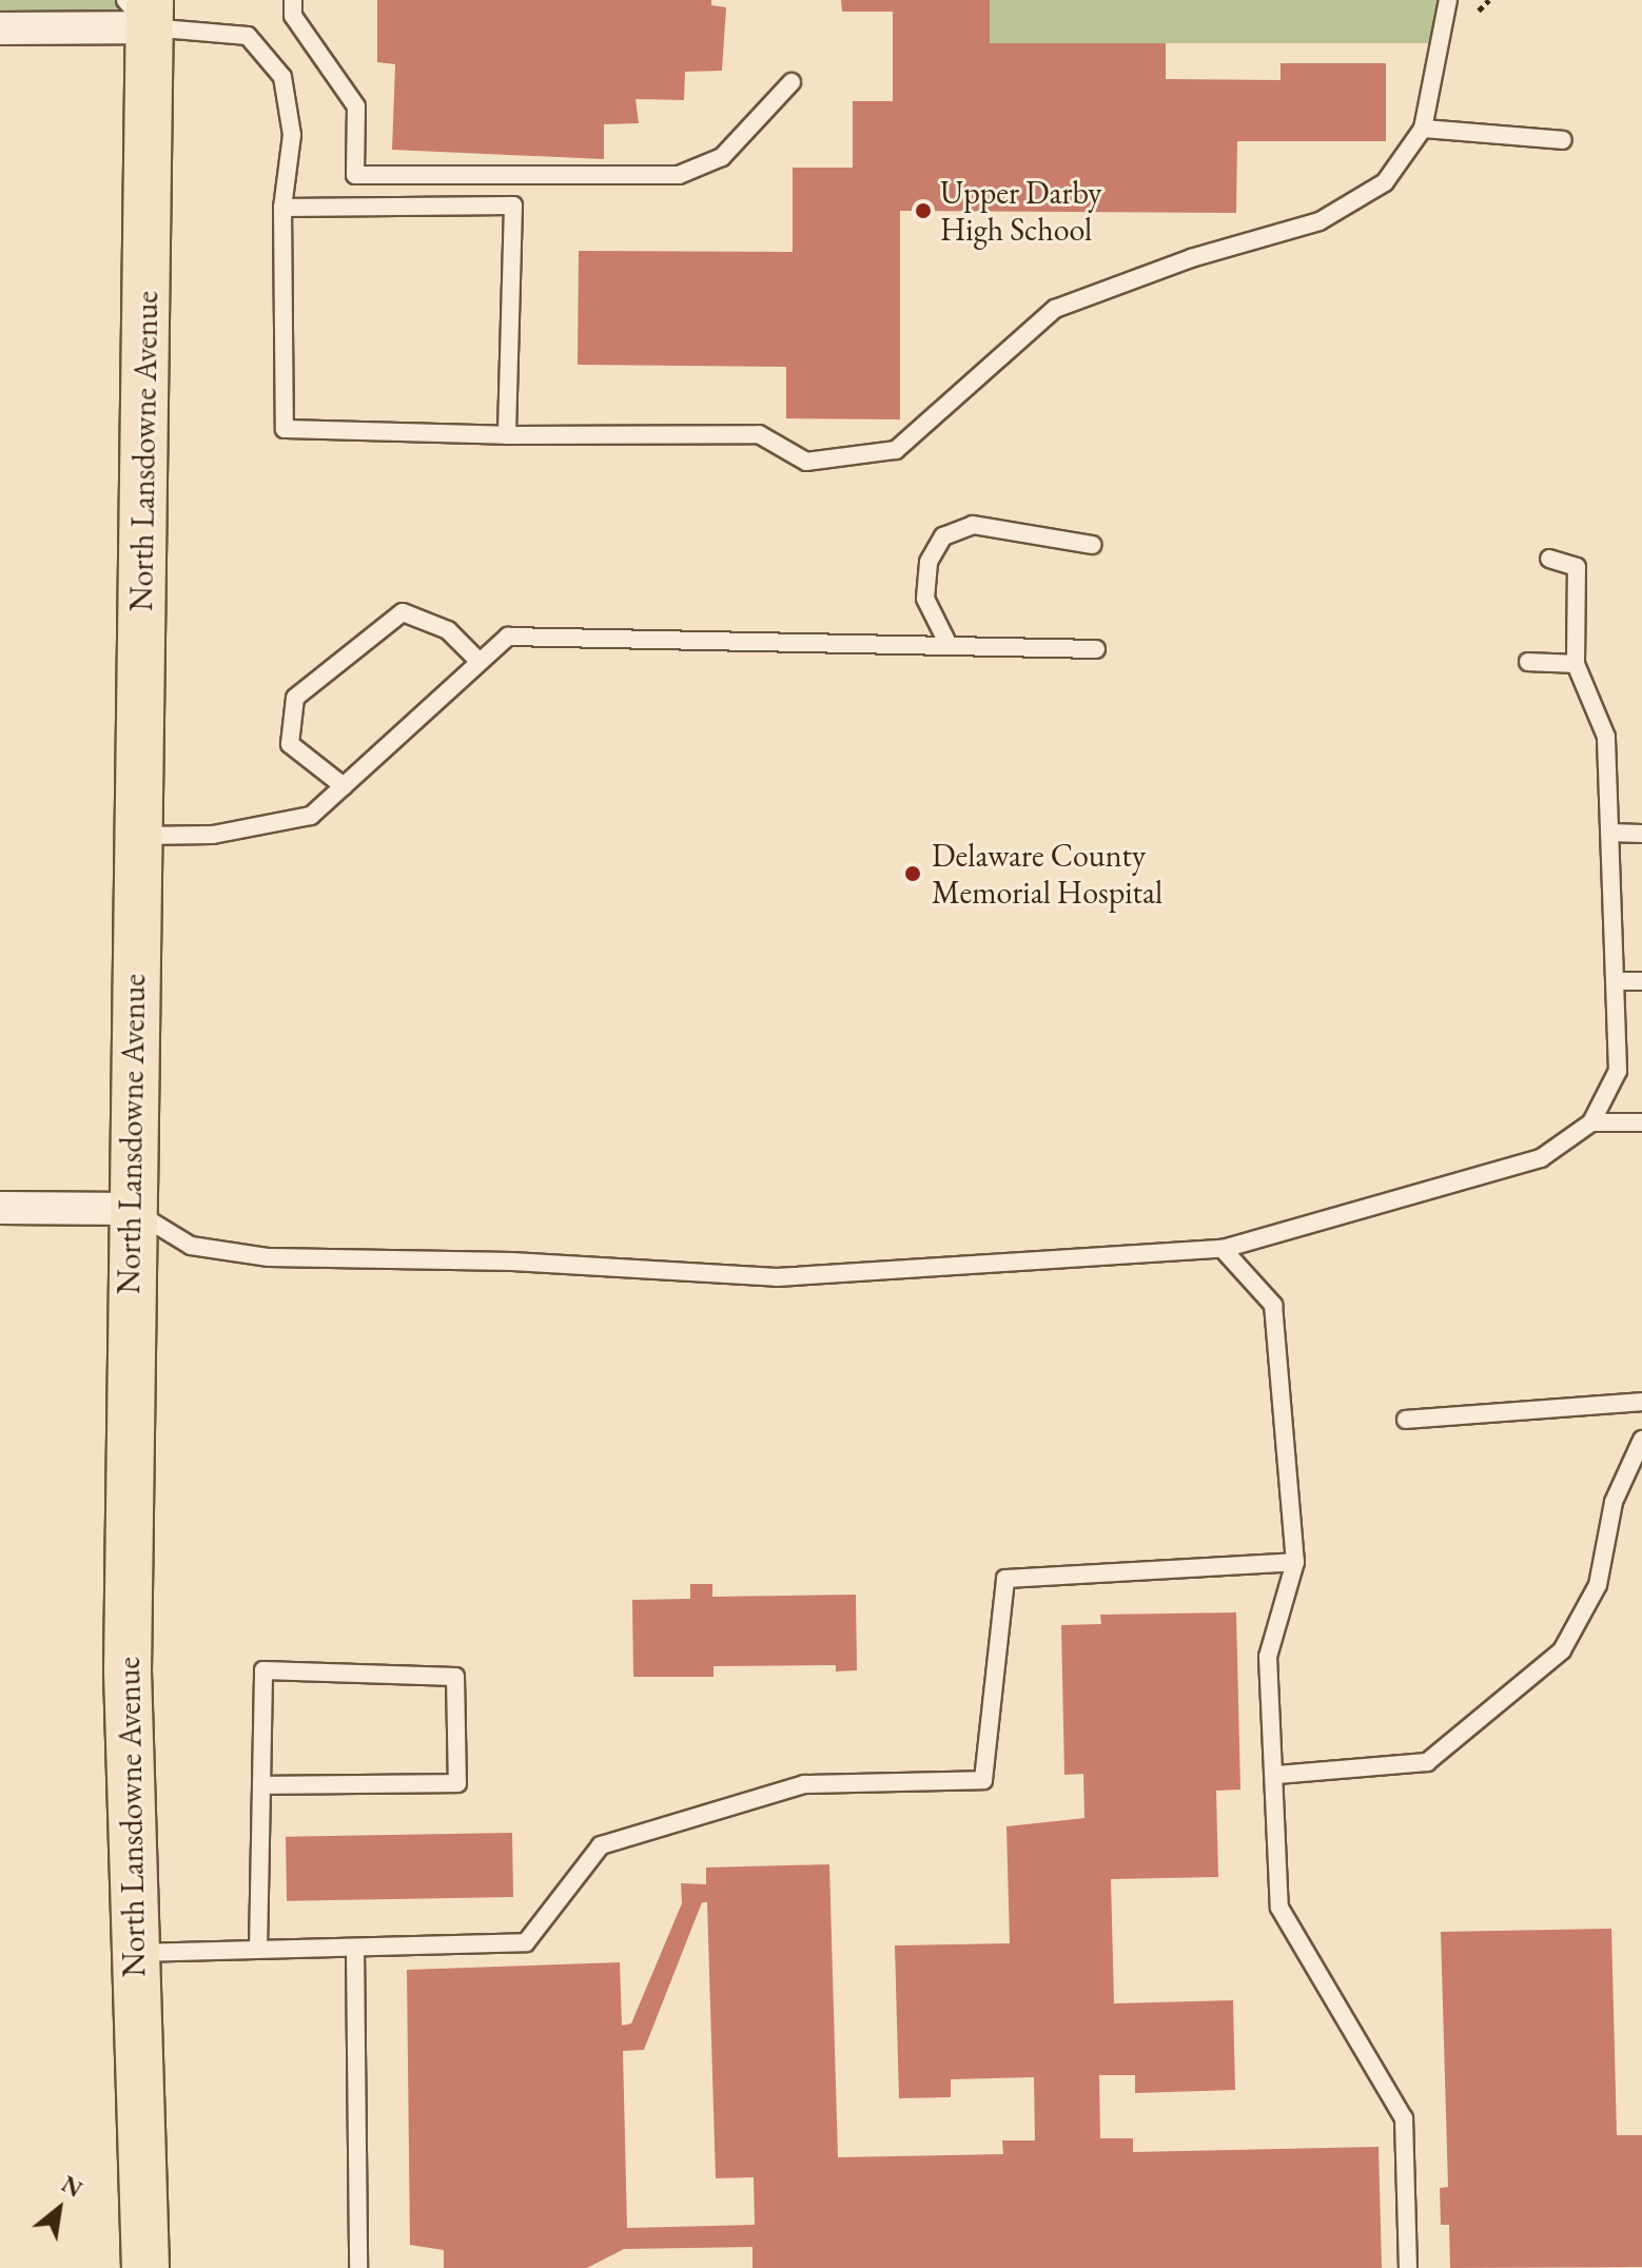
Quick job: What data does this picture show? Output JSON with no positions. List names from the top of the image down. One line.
{"streets":{"main road":["North Lansdowne Avenue"]},"places":["Upper Darby High School","Delaware County Memorial Hospital"],"north":"top right"}
